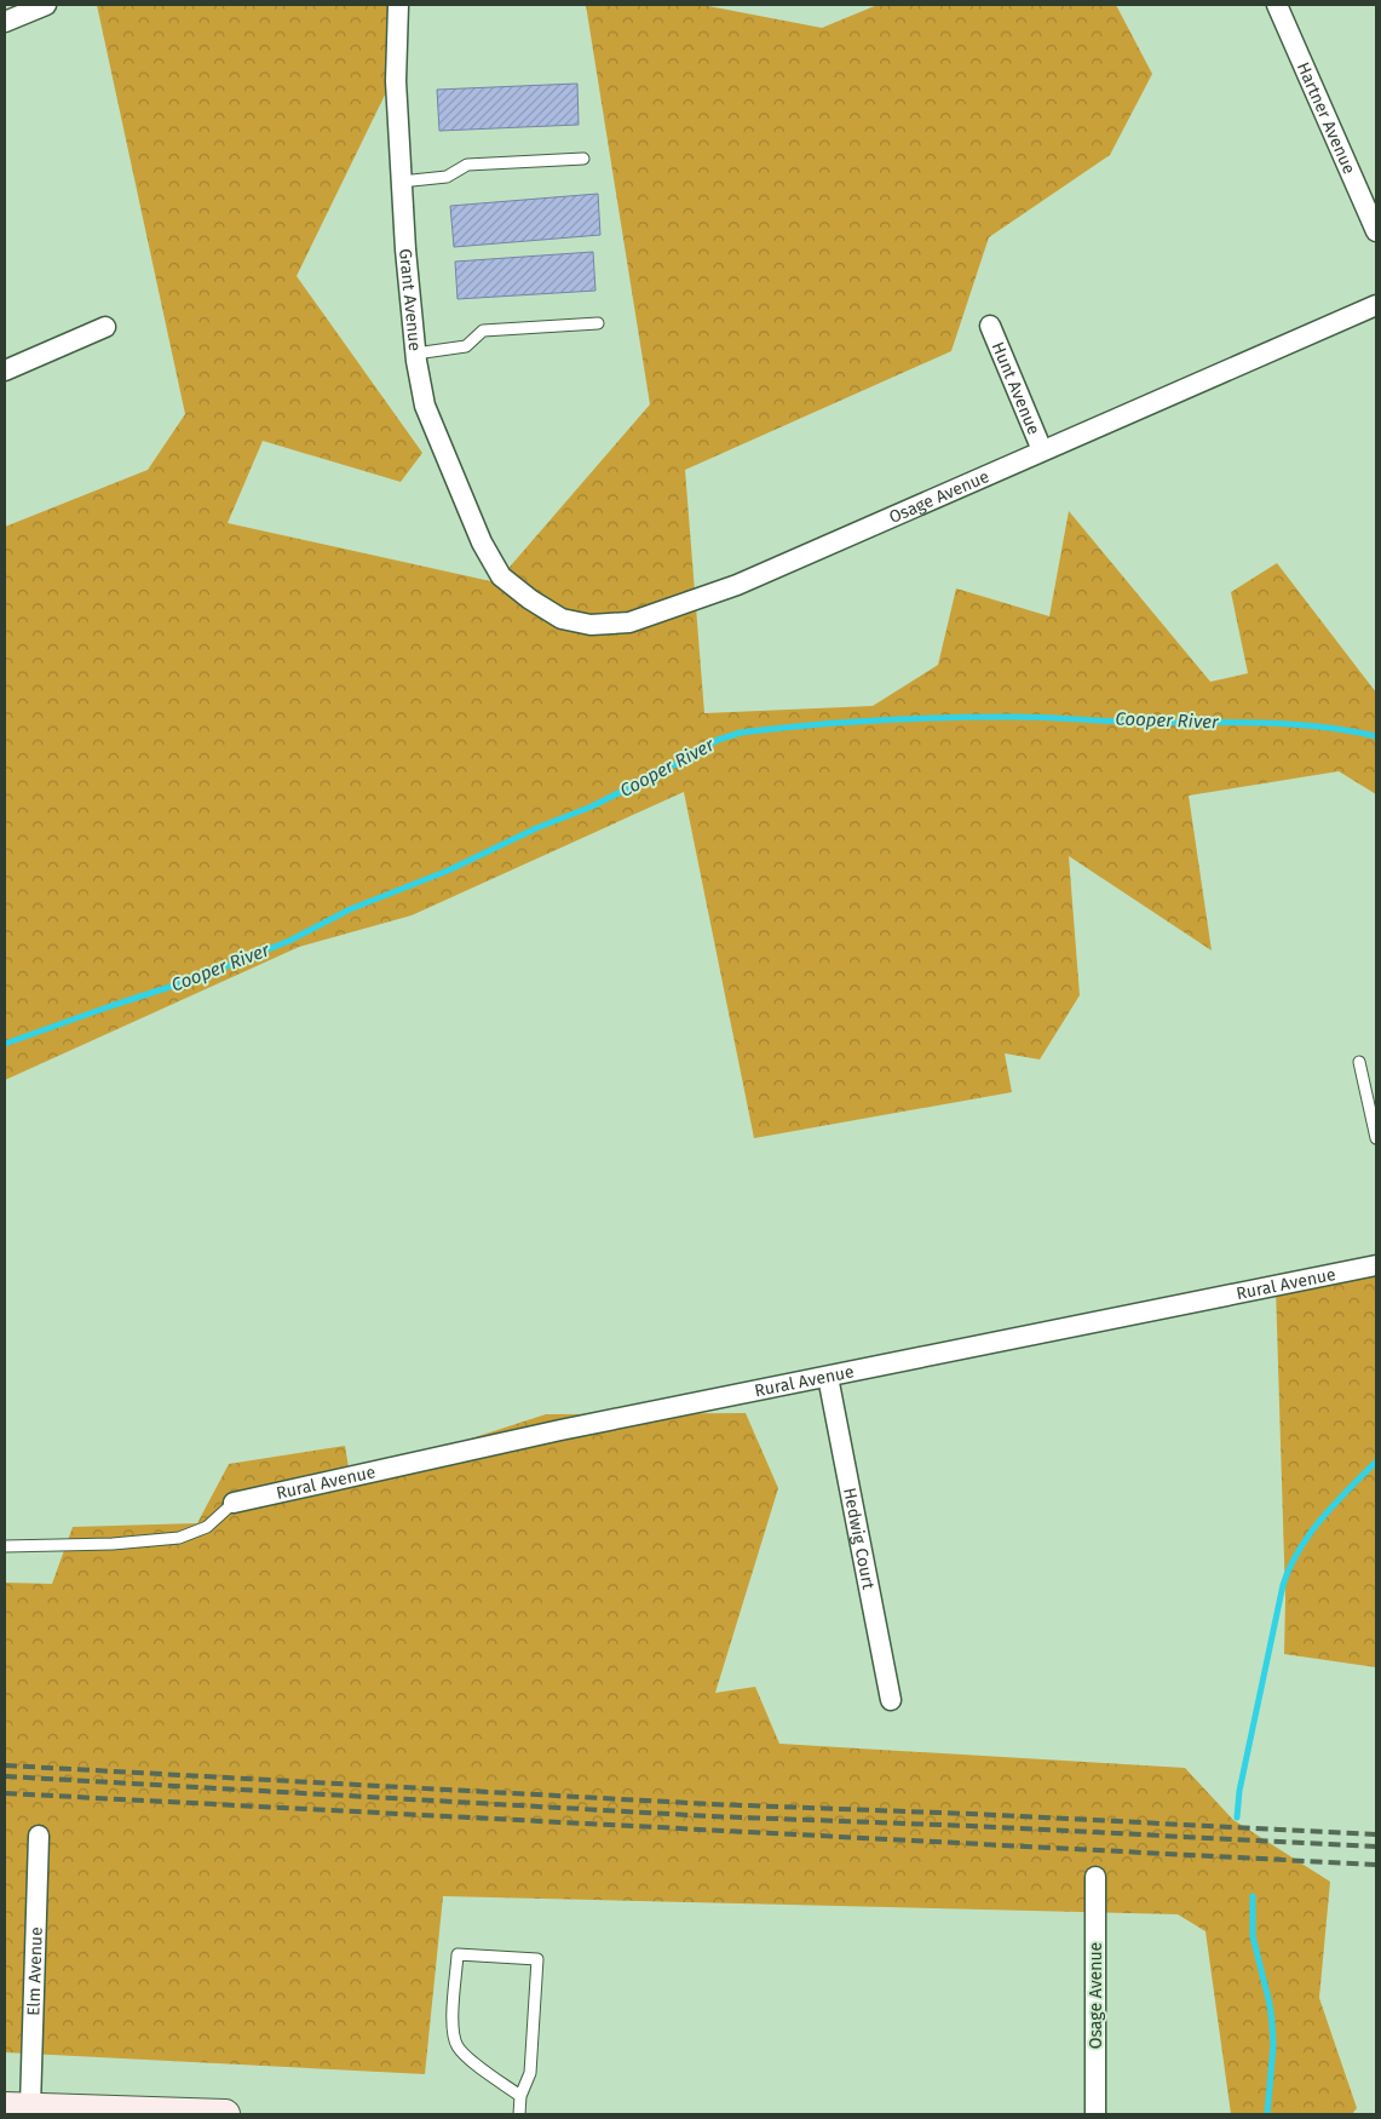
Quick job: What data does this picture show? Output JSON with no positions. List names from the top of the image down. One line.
{"streets":{"street":["Hartner Avenue","Grant Avenue","Hunt Avenue","Osage Avenue","Rural Avenue","Hedwig Court","Elm Avenue"]},"crossings":[["Grant Avenue","Osage Avenue"],["Hunt Avenue","Osage Avenue"],["Rural Avenue","Hedwig Court"]],"water":["Cooper River"]}
